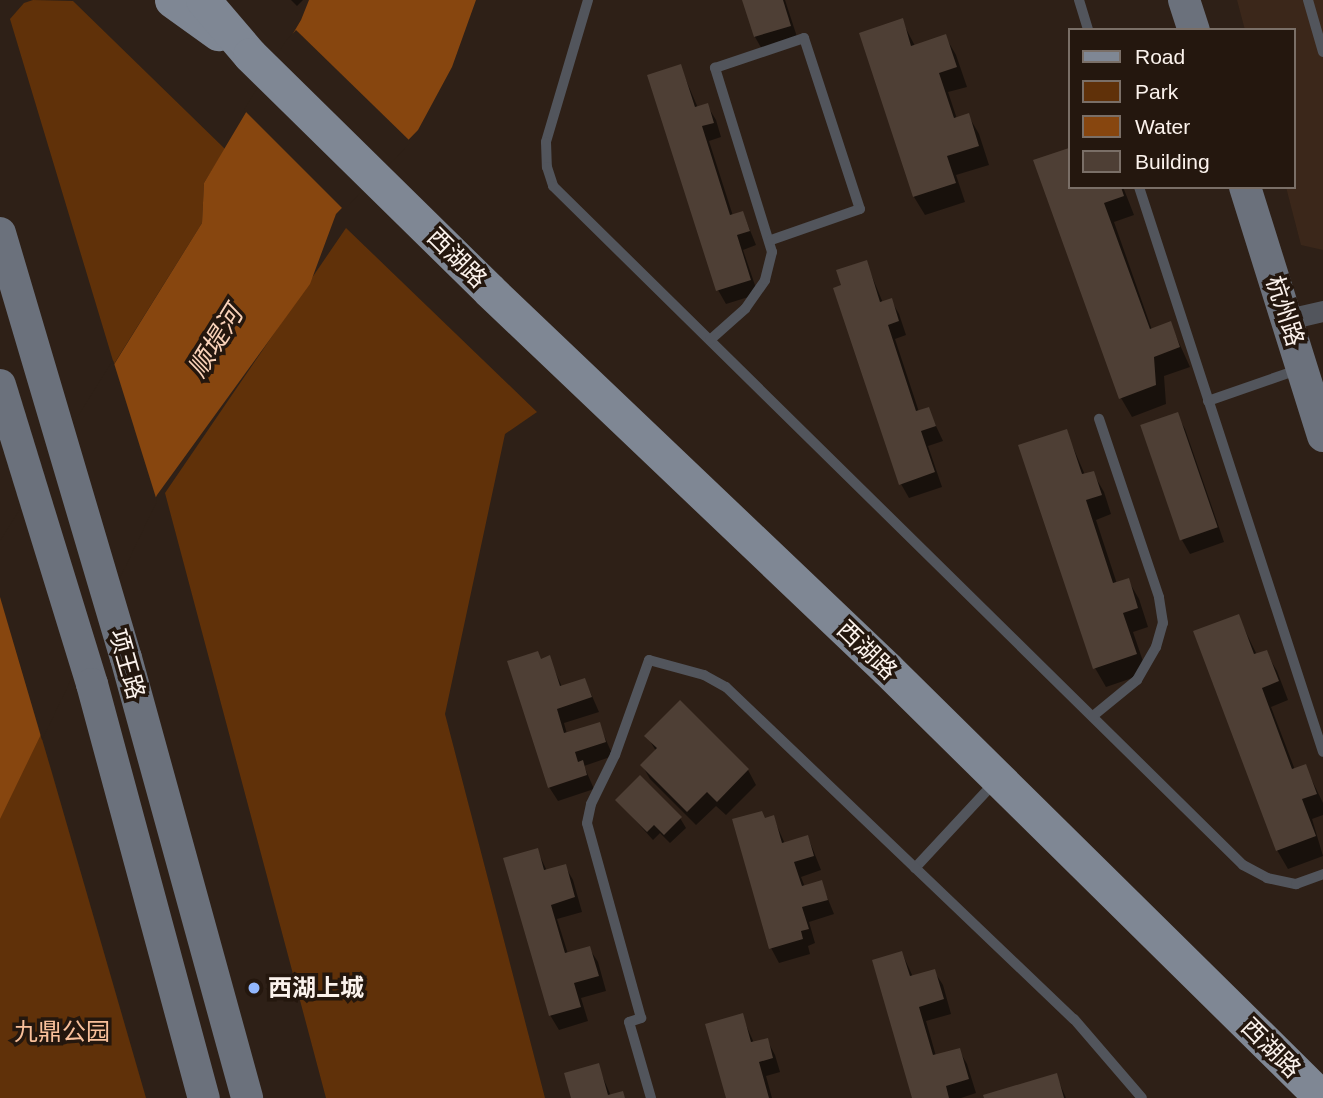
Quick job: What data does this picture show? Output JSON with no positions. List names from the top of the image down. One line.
{"streets":{"main road":["西湖路","杭州路","项王路"]},"water":["顺堤河"],"parks":["九鼎公园"],"places":["西湖上城"],"legend":["Road","Park","Water","Building"]}
